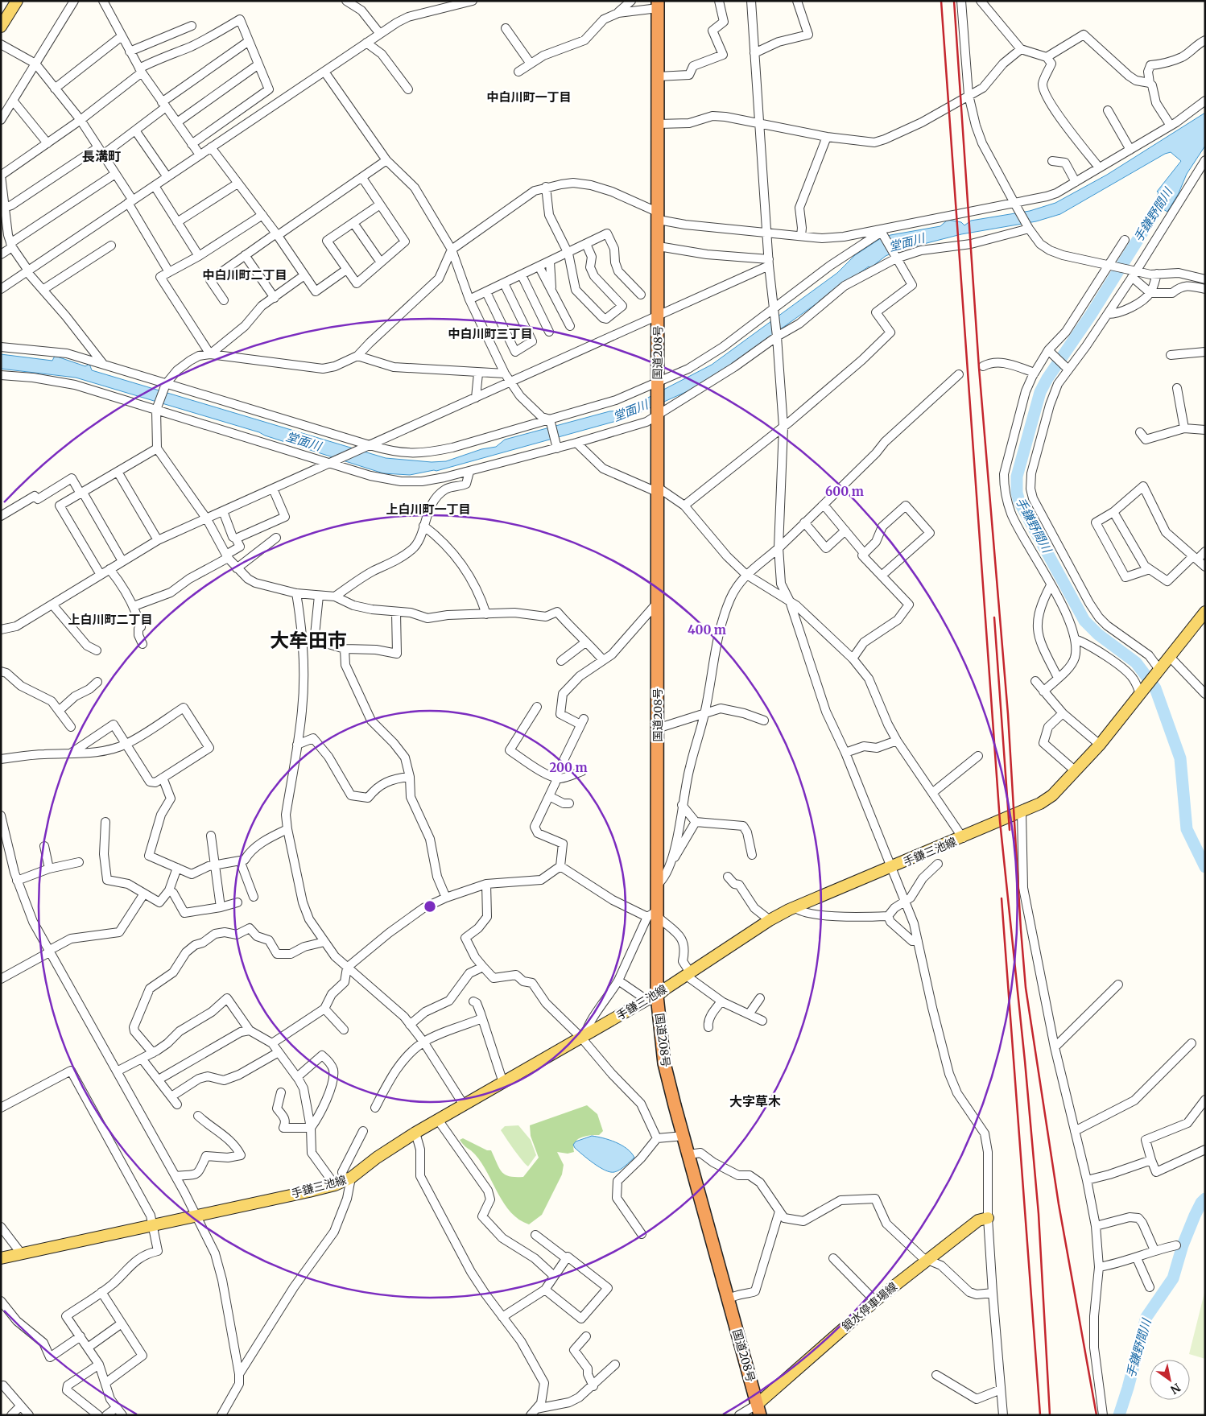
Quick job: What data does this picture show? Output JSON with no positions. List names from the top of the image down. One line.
{"streets":{"highway":["国道208号"],"main road":["手鎌三池線","銀水停車場線"]},"crossings":[["国道208号","手鎌三池線"],["国道208号","銀水停車場線"]],"districts":["中白川町一丁目","長溝町","中白川町二丁目","中白川町三丁目","上白川町一丁目","上白川町二丁目","大牟田市","大字草木"],"water":["手鎌野間川","堂面川"],"north":"bottom right","rings":["600 m","400 m","200 m"]}
